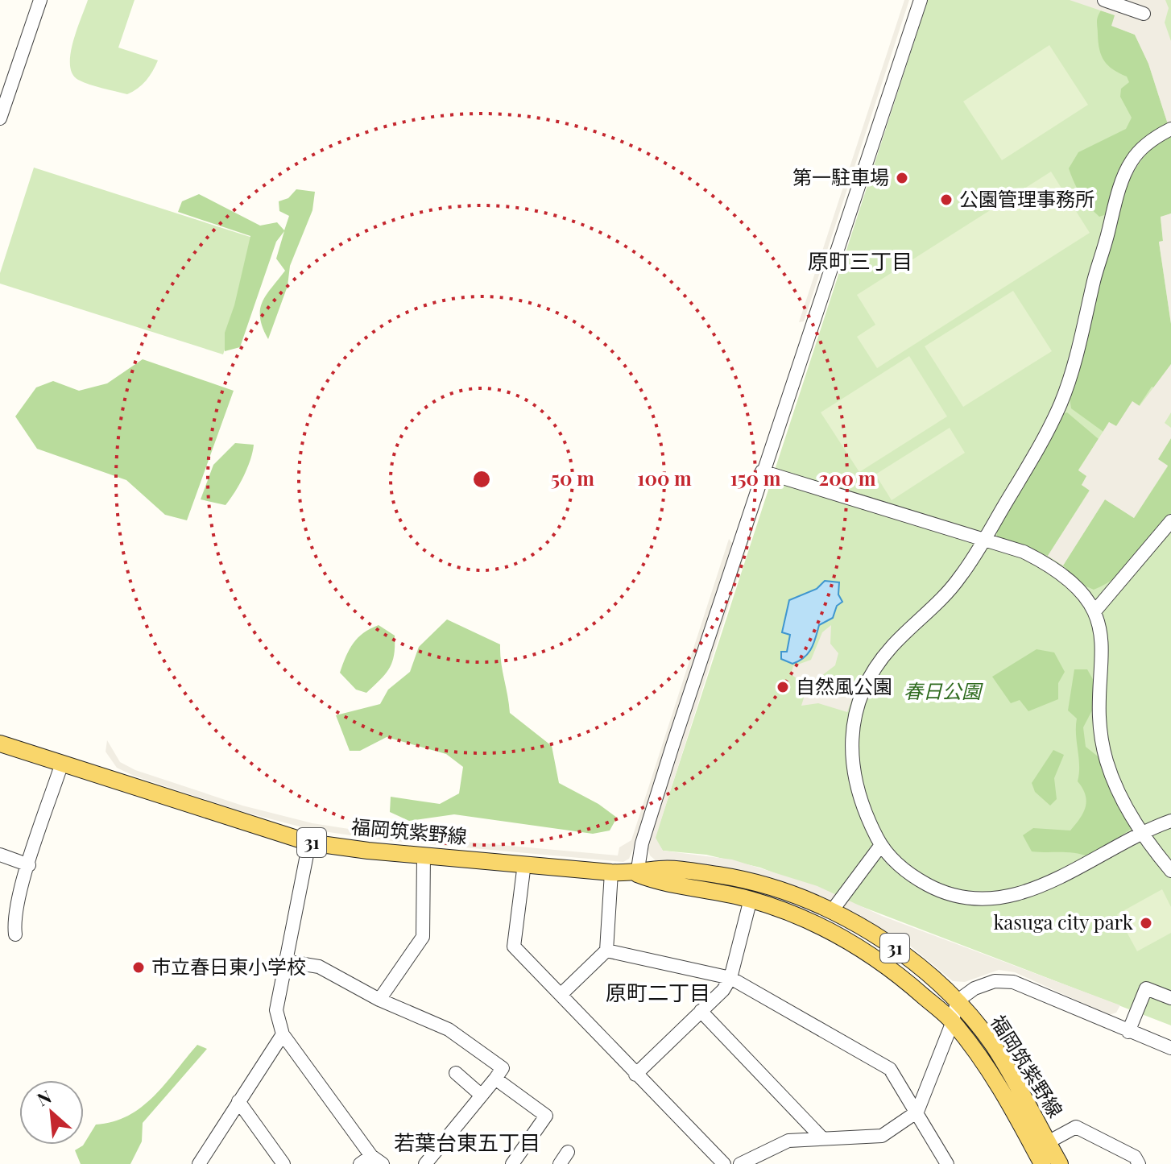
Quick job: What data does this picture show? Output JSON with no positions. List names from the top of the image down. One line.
{"streets":{"main road":["福岡筑紫野線","31"]},"districts":["原町三丁目","原町二丁目","若葉台東五丁目"],"parks":["春日公園"],"places":["第一駐車場","公園管理事務所","自然風公園","kasuga city park","市立春日東小学校"],"north":"top left","rings":["50 m","100 m","150 m","200 m"]}
